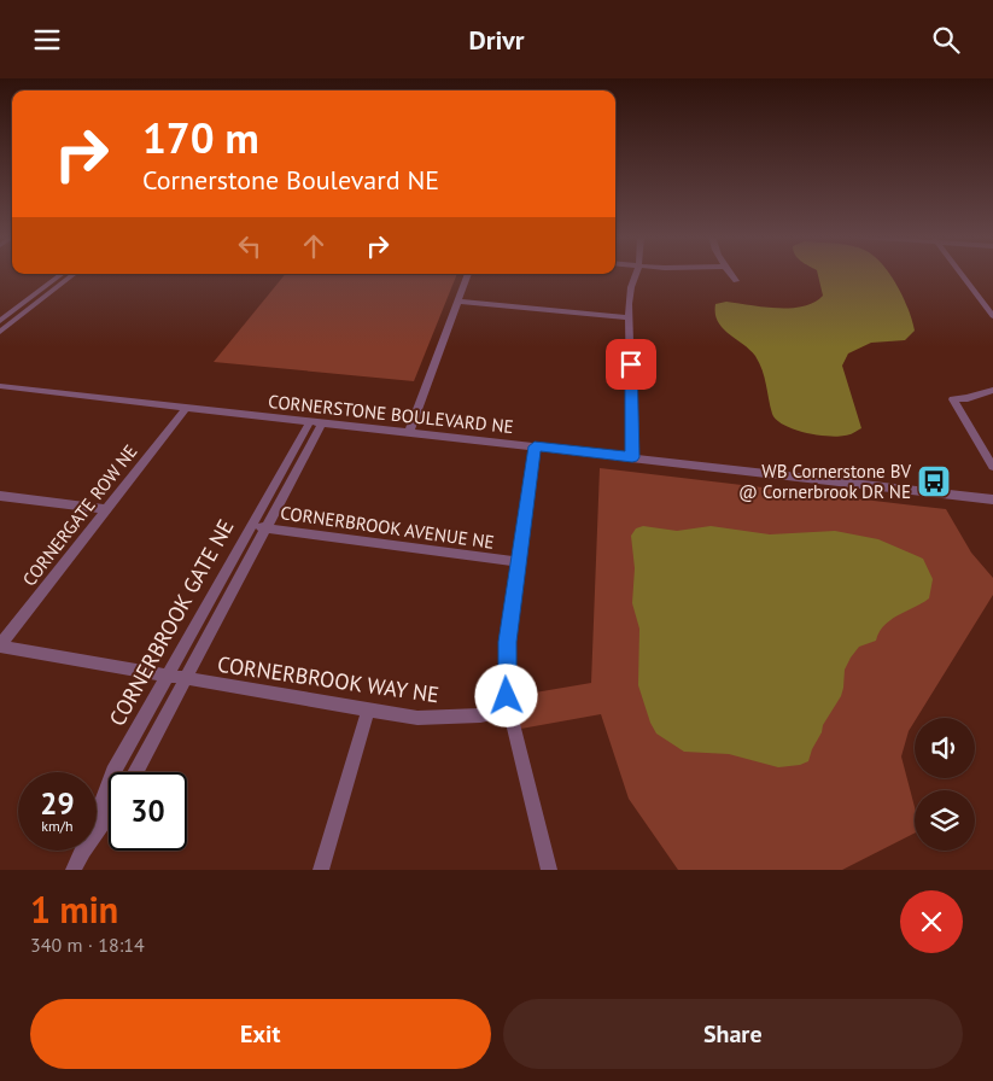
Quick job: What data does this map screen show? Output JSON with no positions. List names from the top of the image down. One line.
{"streets":{"street":["CORNERSTONE BOULEVARD NE","CORNERGATE ROW NE","CORNERBROOK AVENUE NE","CORNERBROOK GATE NE","CORNERBROOK WAY NE"]},"crossings":[["CORNERSTONE BOULEVARD NE","CORNERGATE ROW NE"],["CORNERSTONE BOULEVARD NE","CORNERBROOK GATE NE"],["CORNERGATE ROW NE","CORNERBROOK WAY NE"],["CORNERBROOK AVENUE NE","CORNERBROOK GATE NE"],["CORNERBROOK GATE NE","CORNERBROOK WAY NE"]],"places":{"bus stop":["WB Cornerstone BV @ Cornerbrook DR NE"]},"page":{"header":"Drivr","turn":["170 m","Cornerstone Boulevard NE"],"speed":"29 km/h","limit":"30","heading":["1 min","340 m · 18:14"],"buttons":["Exit","Share"]}}
